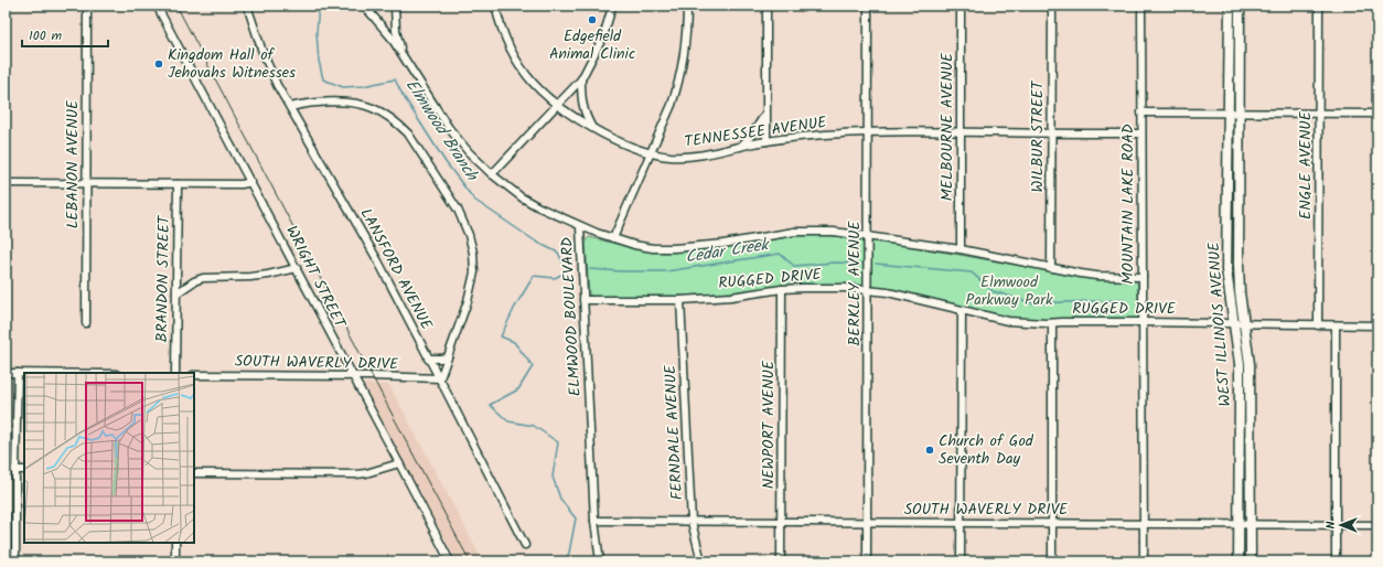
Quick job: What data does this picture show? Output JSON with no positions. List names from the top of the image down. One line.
{"streets":{"main road":["WEST ILLINOIS AVENUE"],"street":["MELBOURNE AVENUE","TENNESSEE AVENUE","WILBUR STREET","LEBANON AVENUE","ENGLE AVENUE","MOUNTAIN LAKE ROAD","LANSFORD AVENUE","WRIGHT STREET","BRANDON STREET","RUGGED DRIVE","BERKLEY AVENUE","ELMWOOD BOULEVARD","SOUTH WAVERLY DRIVE","NEWPORT AVENUE","FERNDALE AVENUE"]},"crossings":[["MELBOURNE AVENUE","TENNESSEE AVENUE"],["MELBOURNE AVENUE","RUGGED DRIVE"],["TENNESSEE AVENUE","WILBUR STREET"],["TENNESSEE AVENUE","MOUNTAIN LAKE ROAD"],["TENNESSEE AVENUE","BERKLEY AVENUE"],["WILBUR STREET","RUGGED DRIVE"],["ENGLE AVENUE","RUGGED DRIVE"],["MOUNTAIN LAKE ROAD","RUGGED DRIVE"],["MOUNTAIN LAKE ROAD","SOUTH WAVERLY DRIVE"],["LANSFORD AVENUE","SOUTH WAVERLY DRIVE"],["WRIGHT STREET","SOUTH WAVERLY DRIVE"],["RUGGED DRIVE","BERKLEY AVENUE"],["RUGGED DRIVE","ELMWOOD BOULEVARD"],["RUGGED DRIVE","WEST ILLINOIS AVENUE"],["RUGGED DRIVE","NEWPORT AVENUE"],["RUGGED DRIVE","FERNDALE AVENUE"],["BERKLEY AVENUE","SOUTH WAVERLY DRIVE"],["ELMWOOD BOULEVARD","SOUTH WAVERLY DRIVE"],["WEST ILLINOIS AVENUE","SOUTH WAVERLY DRIVE"],["SOUTH WAVERLY DRIVE","NEWPORT AVENUE"],["SOUTH WAVERLY DRIVE","FERNDALE AVENUE"]],"water":["Elmwood Branch","Cedar Creek"],"parks":["Elmwood Parkway Park"],"places":["Edgefield Animal Clinic","Kingdom Hall of Jehovahs Witnesses","Church of God Seventh Day"],"scale_bar":"100 m","north":"left"}
